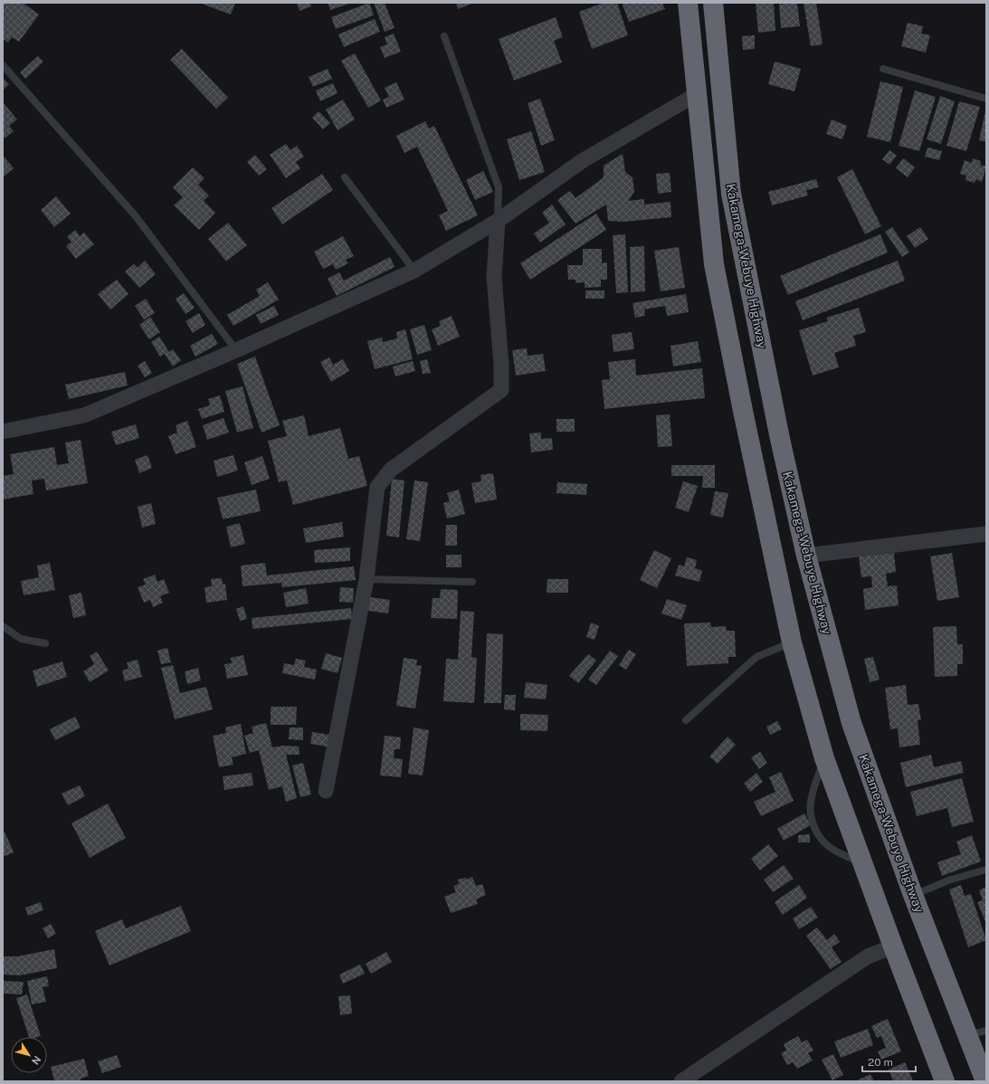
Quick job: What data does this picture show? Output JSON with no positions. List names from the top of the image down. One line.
{"streets":{"highway":["Kakamega-Webuye Highway"]},"scale_bar":"20 m","north":"bottom right"}
